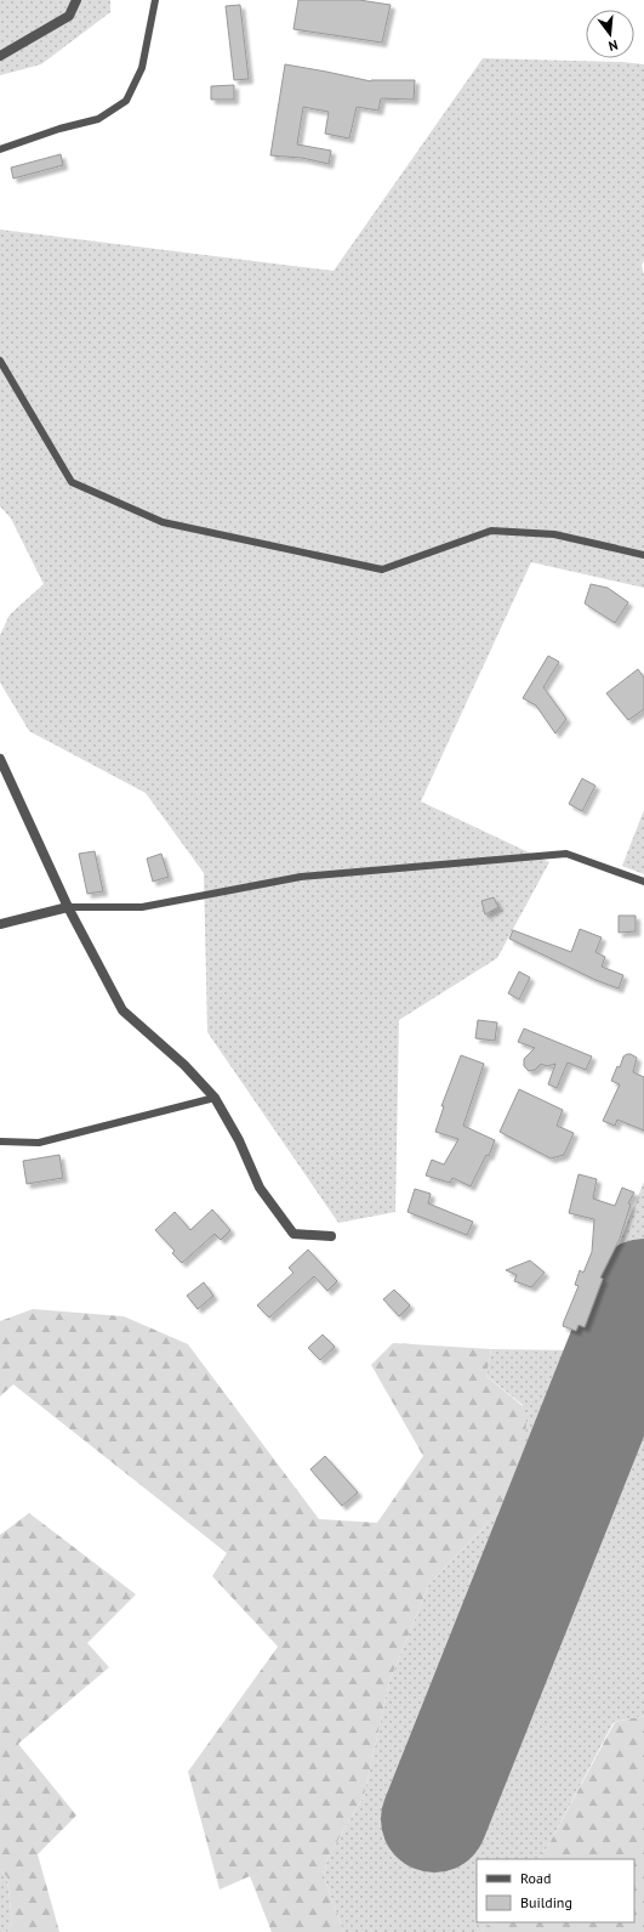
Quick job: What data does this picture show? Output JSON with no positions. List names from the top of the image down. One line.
{"legend":["Road","Building"],"north":"bottom"}
